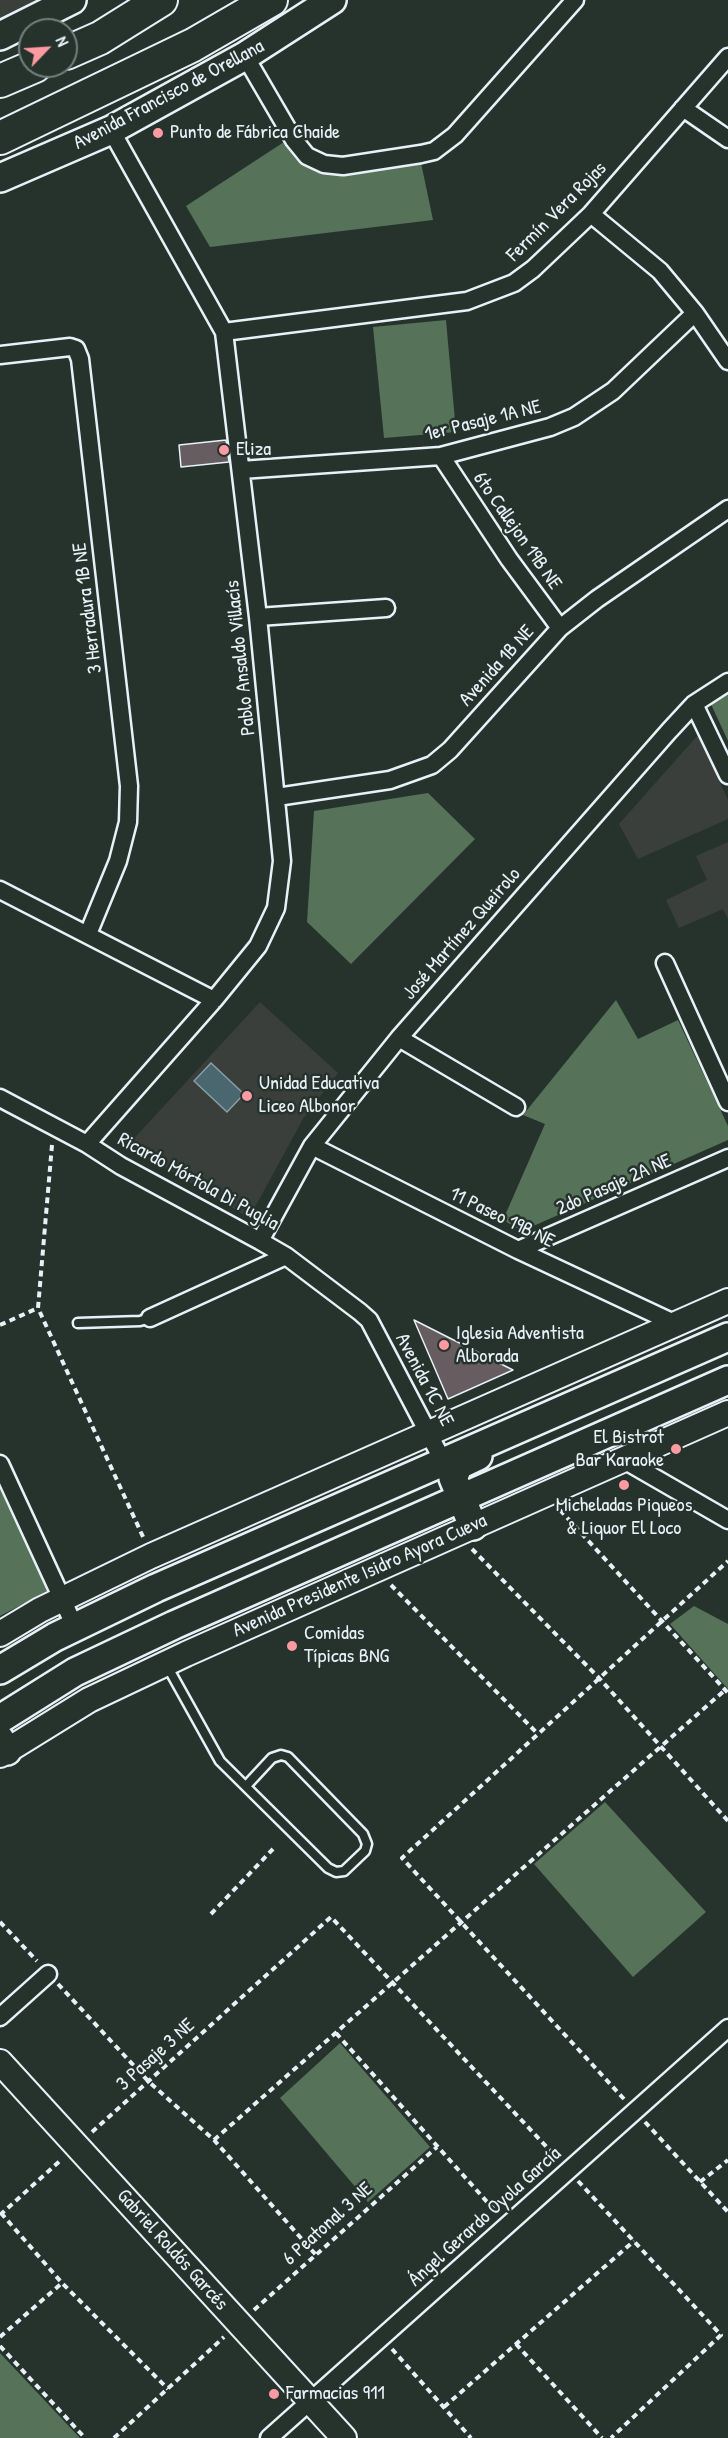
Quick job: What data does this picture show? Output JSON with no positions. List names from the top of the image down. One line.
{"streets":{"highway":["Avenida Francisco de Orellana"],"main road":["Avenida Presidente Isidro Ayora Cueva","Gabriel Roldós Garcés"],"street":["Fermín Vera Rojas","1er Pasaje 1A NE","6to Callejon 19B NE","3 Herradura 1B NE","Pablo Ansaldo Villacís","Avenida 1B NE","José Martínez Queirolo","Ricardo Mórtola Di Puglia","2do Pasaje 2A NE","11 Paseo 19B NE","Avenida 1C NE","Ángel Gerardo Oyola García"],"path":["3 Pasaje 3 NE","6 Peatonal 3 NE"]},"crossings":[["Avenida Francisco de Orellana","Pablo Ansaldo Villacís"],["Fermín Vera Rojas","Pablo Ansaldo Villacís"],["1er Pasaje 1A NE","6to Callejon 19B NE"],["1er Pasaje 1A NE","Pablo Ansaldo Villacís"],["6to Callejon 19B NE","Avenida 1B NE"],["Pablo Ansaldo Villacís","Avenida 1B NE"],["Pablo Ansaldo Villacís","Ricardo Mórtola Di Puglia"],["José Martínez Queirolo","Ricardo Mórtola Di Puglia"],["José Martínez Queirolo","11 Paseo 19B NE"],["Ricardo Mórtola Di Puglia","Avenida 1C NE"],["2do Pasaje 2A NE","11 Paseo 19B NE"],["3 Pasaje 3 NE","Gabriel Roldós Garcés"],["Ángel Gerardo Oyola García","Gabriel Roldós Garcés"],["6 Peatonal 3 NE","Gabriel Roldós Garcés"]],"places":["Punto de Fábrica Chaide","Eliza","Unidad Educativa Liceo Albonor","Iglesia Adventista Alborada","El Bistrot Bar Karaoke","Micheladas Piqueos & Liquor El Loco","Comidas Típicas BNG","Farmacias 911"],"north":"top right"}
